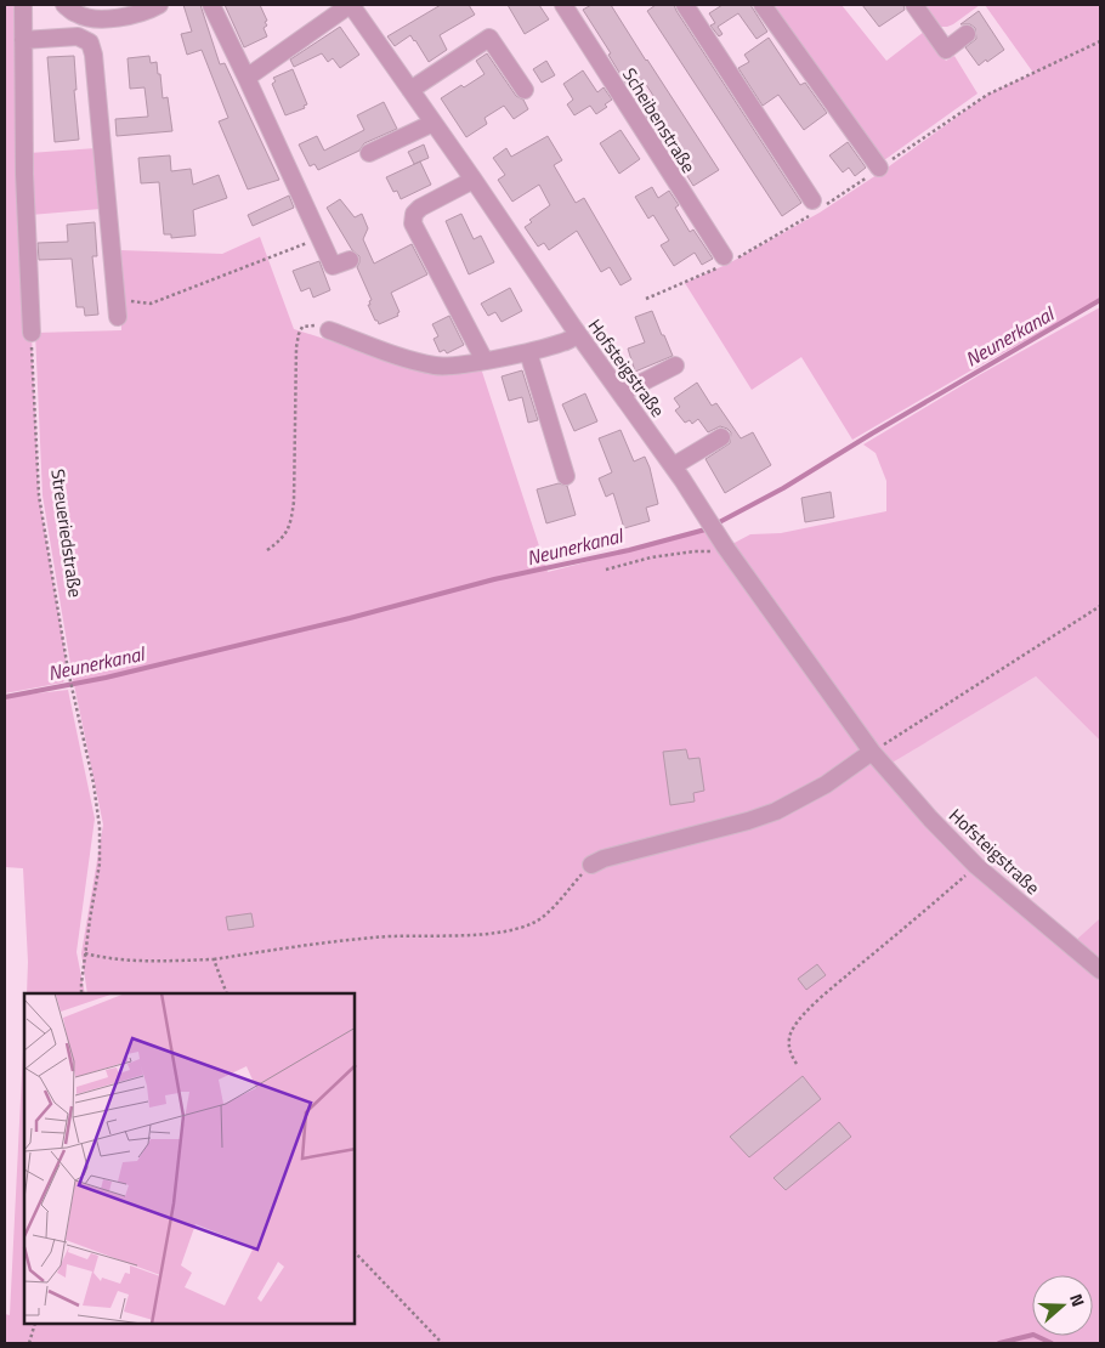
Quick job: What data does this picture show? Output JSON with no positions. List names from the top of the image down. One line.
{"streets":{"street":["Scheibenstraße","Hofsteigstraße"],"path":["Streueriedstraße"]},"water":["Neunerkanal"],"north":"right"}
